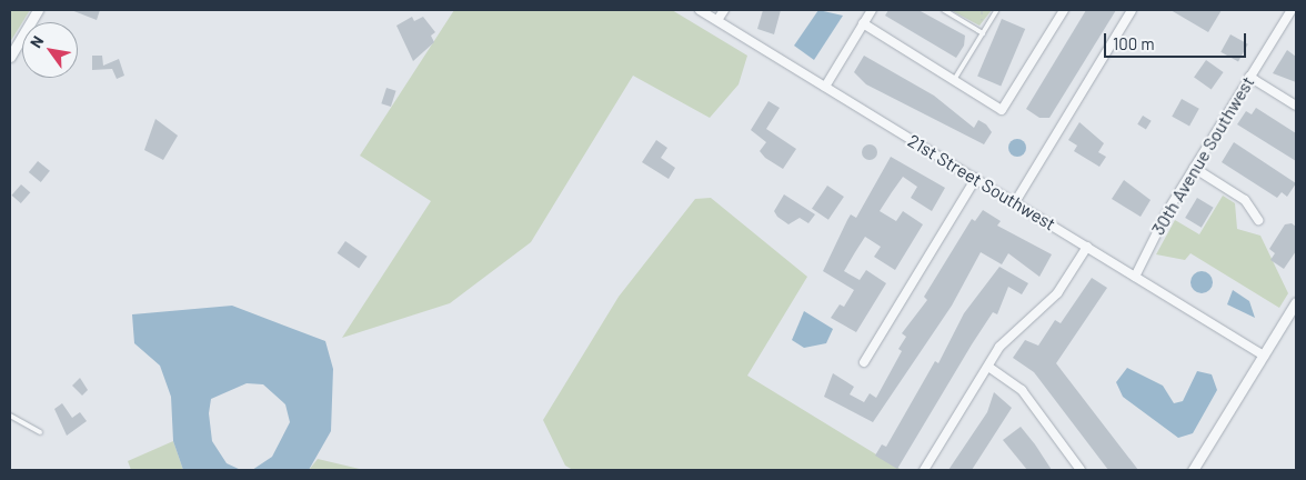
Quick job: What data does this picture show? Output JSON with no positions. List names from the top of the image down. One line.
{"streets":{"street":["30th Avenue Southwest","21st Street Southwest"]},"crossings":[["30th Avenue Southwest","21st Street Southwest"]],"scale_bar":"100 m","north":"top left"}
